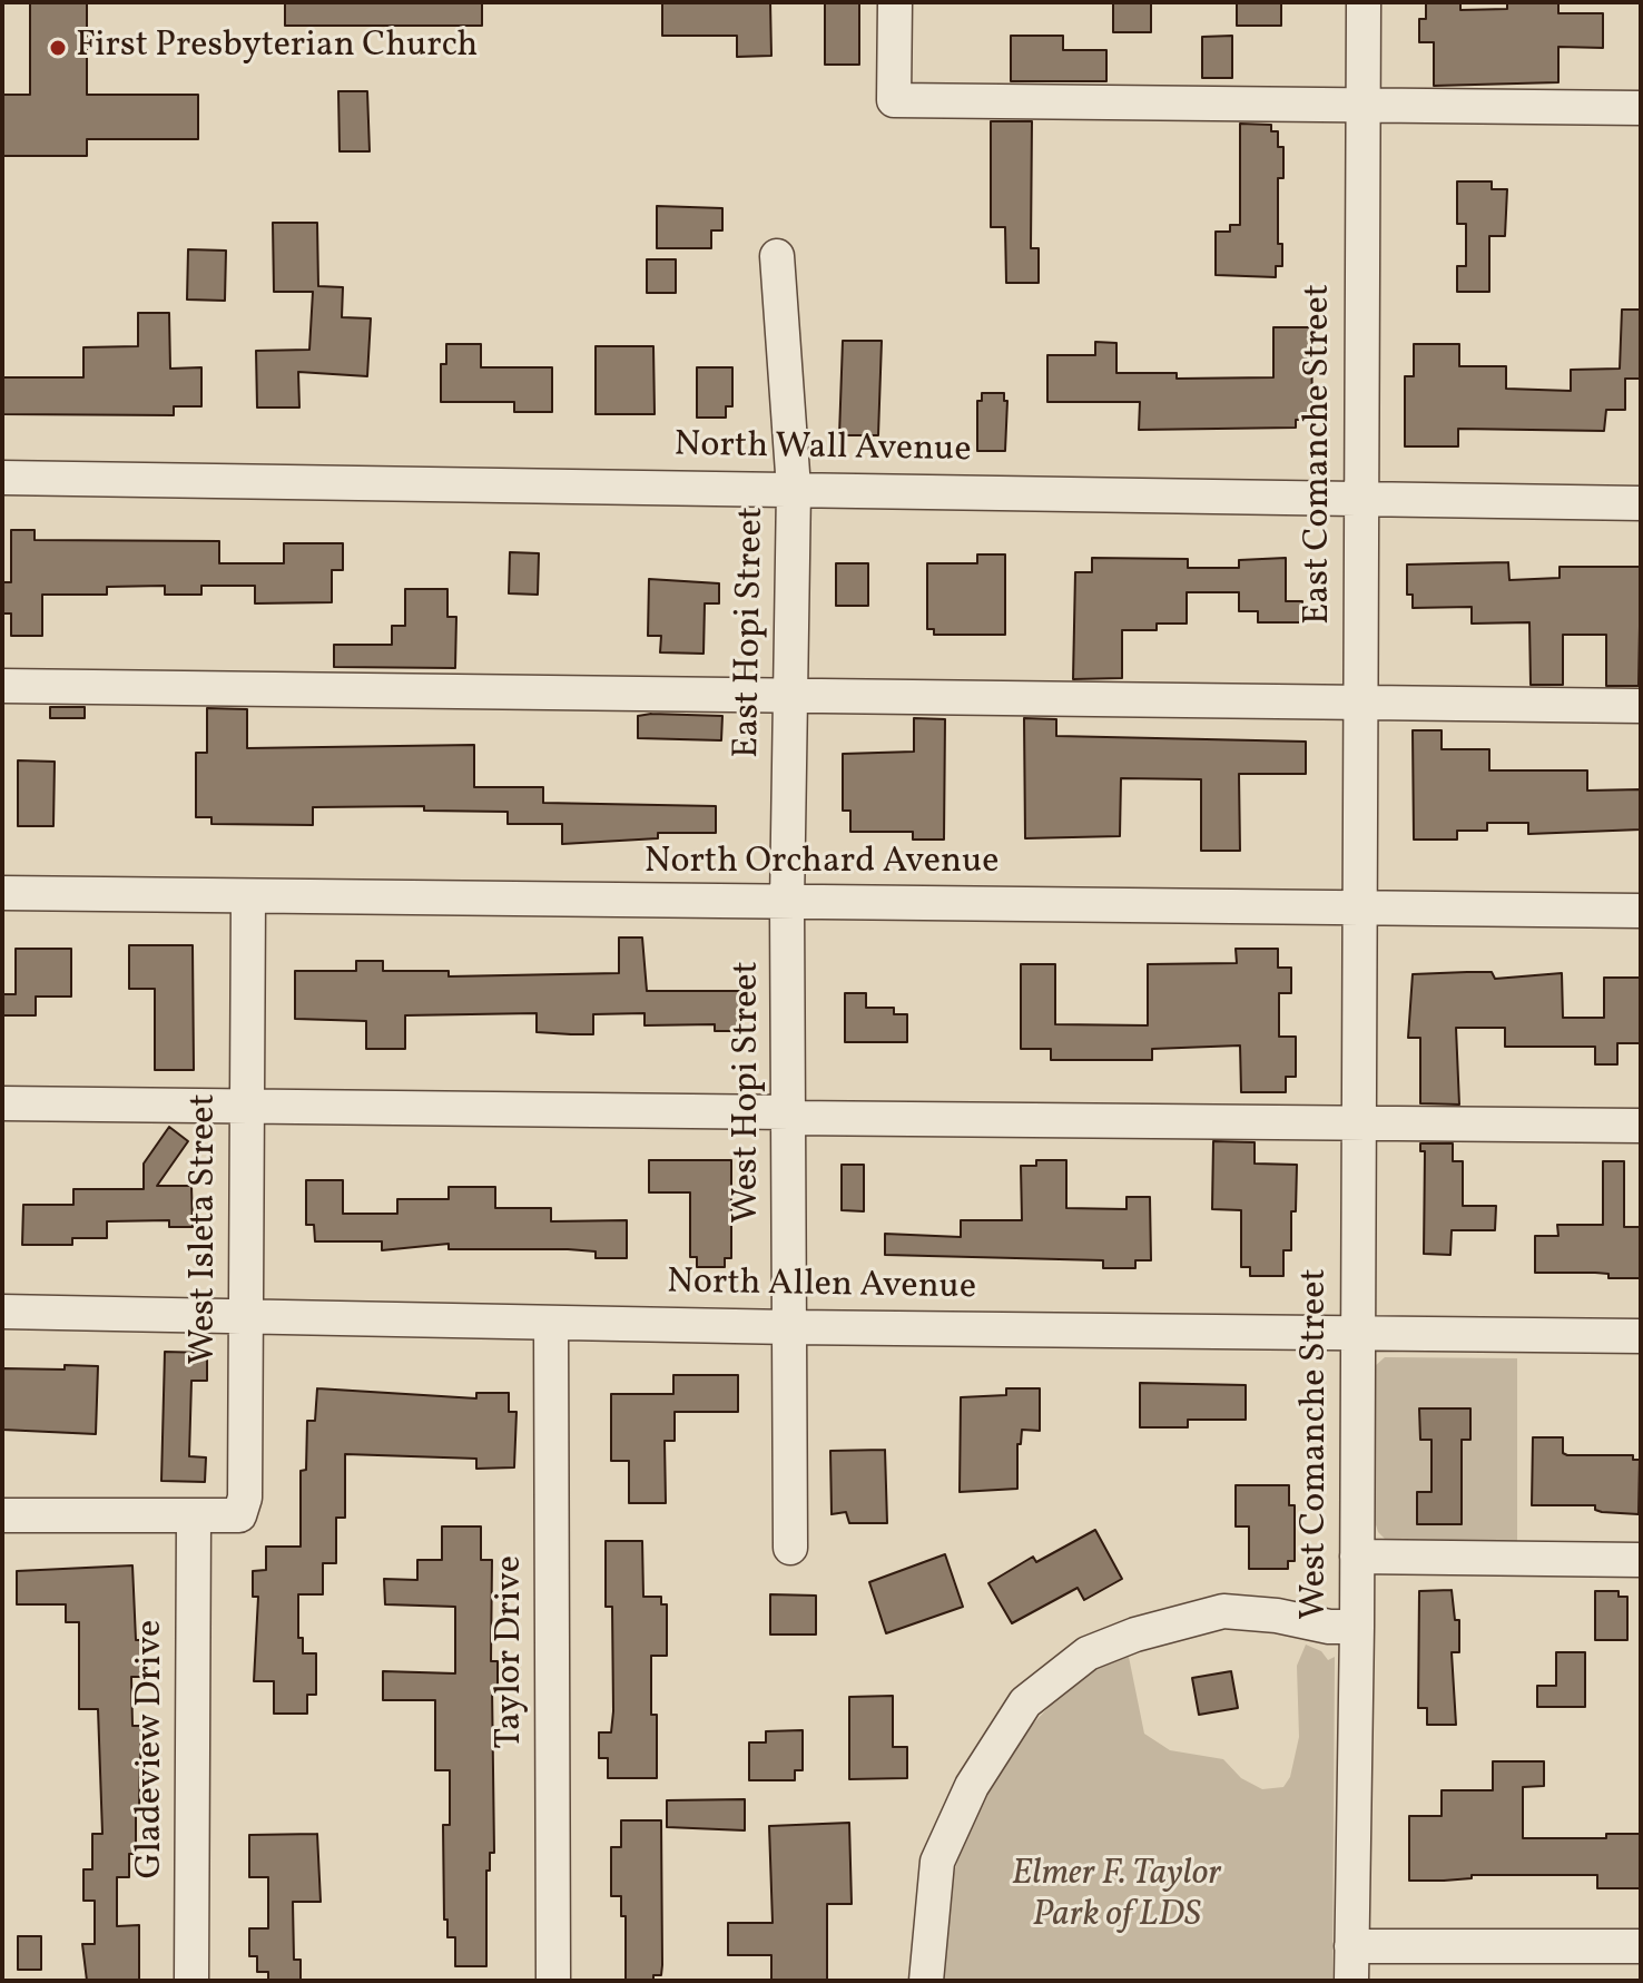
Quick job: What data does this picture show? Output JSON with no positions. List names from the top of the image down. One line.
{"streets":{"street":["North Wall Avenue","East Comanche Street","East Hopi Street","North Orchard Avenue","West Hopi Street","West Isleta Street","North Allen Avenue","West Comanche Street","Taylor Drive","Gladeview Drive"]},"crossings":[["North Wall Avenue","East Comanche Street"],["North Wall Avenue","East Hopi Street"],["East Comanche Street","North Orchard Avenue"],["East Comanche Street","West Comanche Street"],["East Hopi Street","North Orchard Avenue"],["East Hopi Street","West Hopi Street"],["North Orchard Avenue","West Hopi Street"],["North Orchard Avenue","West Isleta Street"],["North Orchard Avenue","West Comanche Street"],["West Hopi Street","North Allen Avenue"],["West Isleta Street","North Allen Avenue"],["West Isleta Street","Gladeview Drive"],["North Allen Avenue","West Comanche Street"],["North Allen Avenue","Taylor Drive"]],"parks":["Elmer F. Taylor Park of LDS"],"places":["First Presbyterian Church"]}
